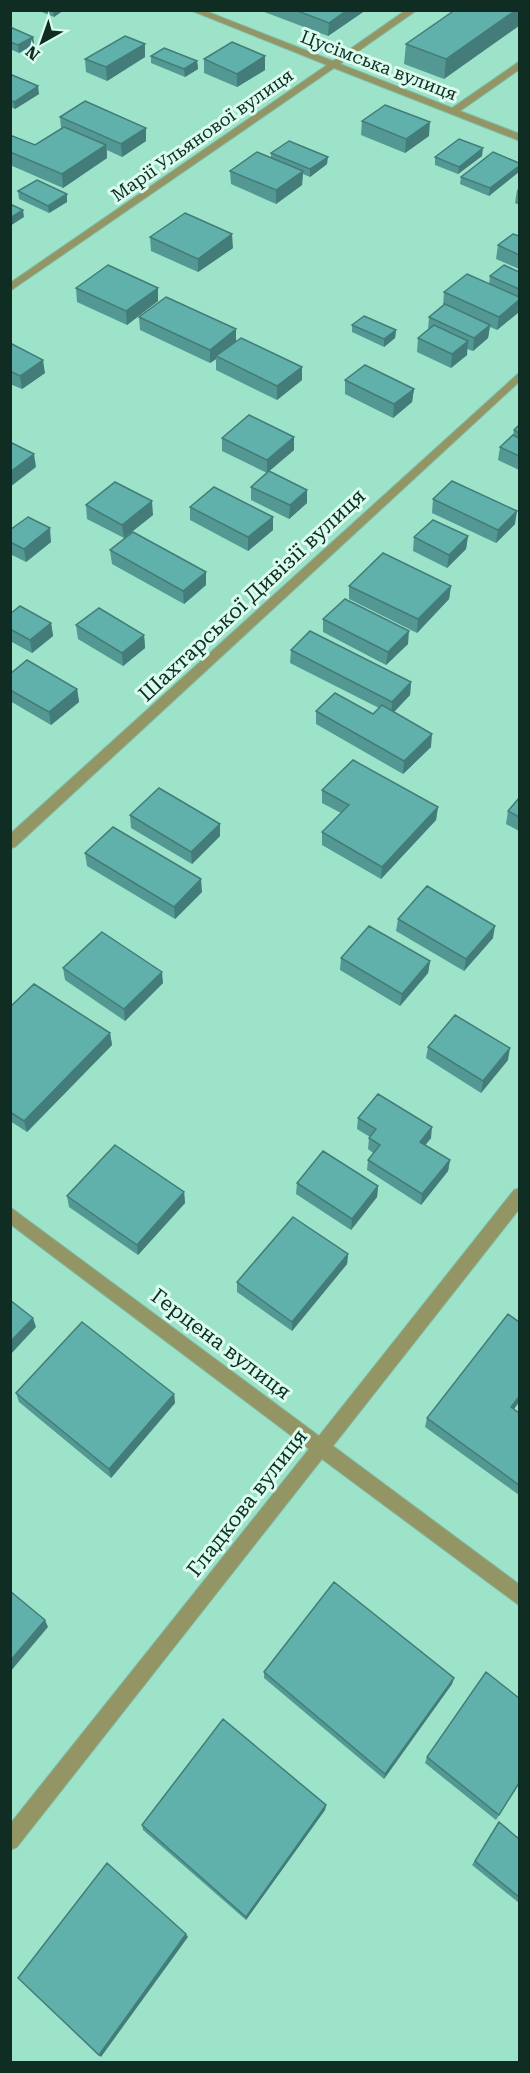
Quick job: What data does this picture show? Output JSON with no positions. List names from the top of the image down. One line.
{"streets":{"street":["Цусімська вулиця","Марії Ульянової вулиця","Шахтарської Дивізії вулиця","Герцена вулиця","Гладкова вулиця"]},"crossings":[["Цусімська вулиця","Марії Ульянової вулиця"],["Герцена вулиця","Гладкова вулиця"]],"north":"bottom left"}
